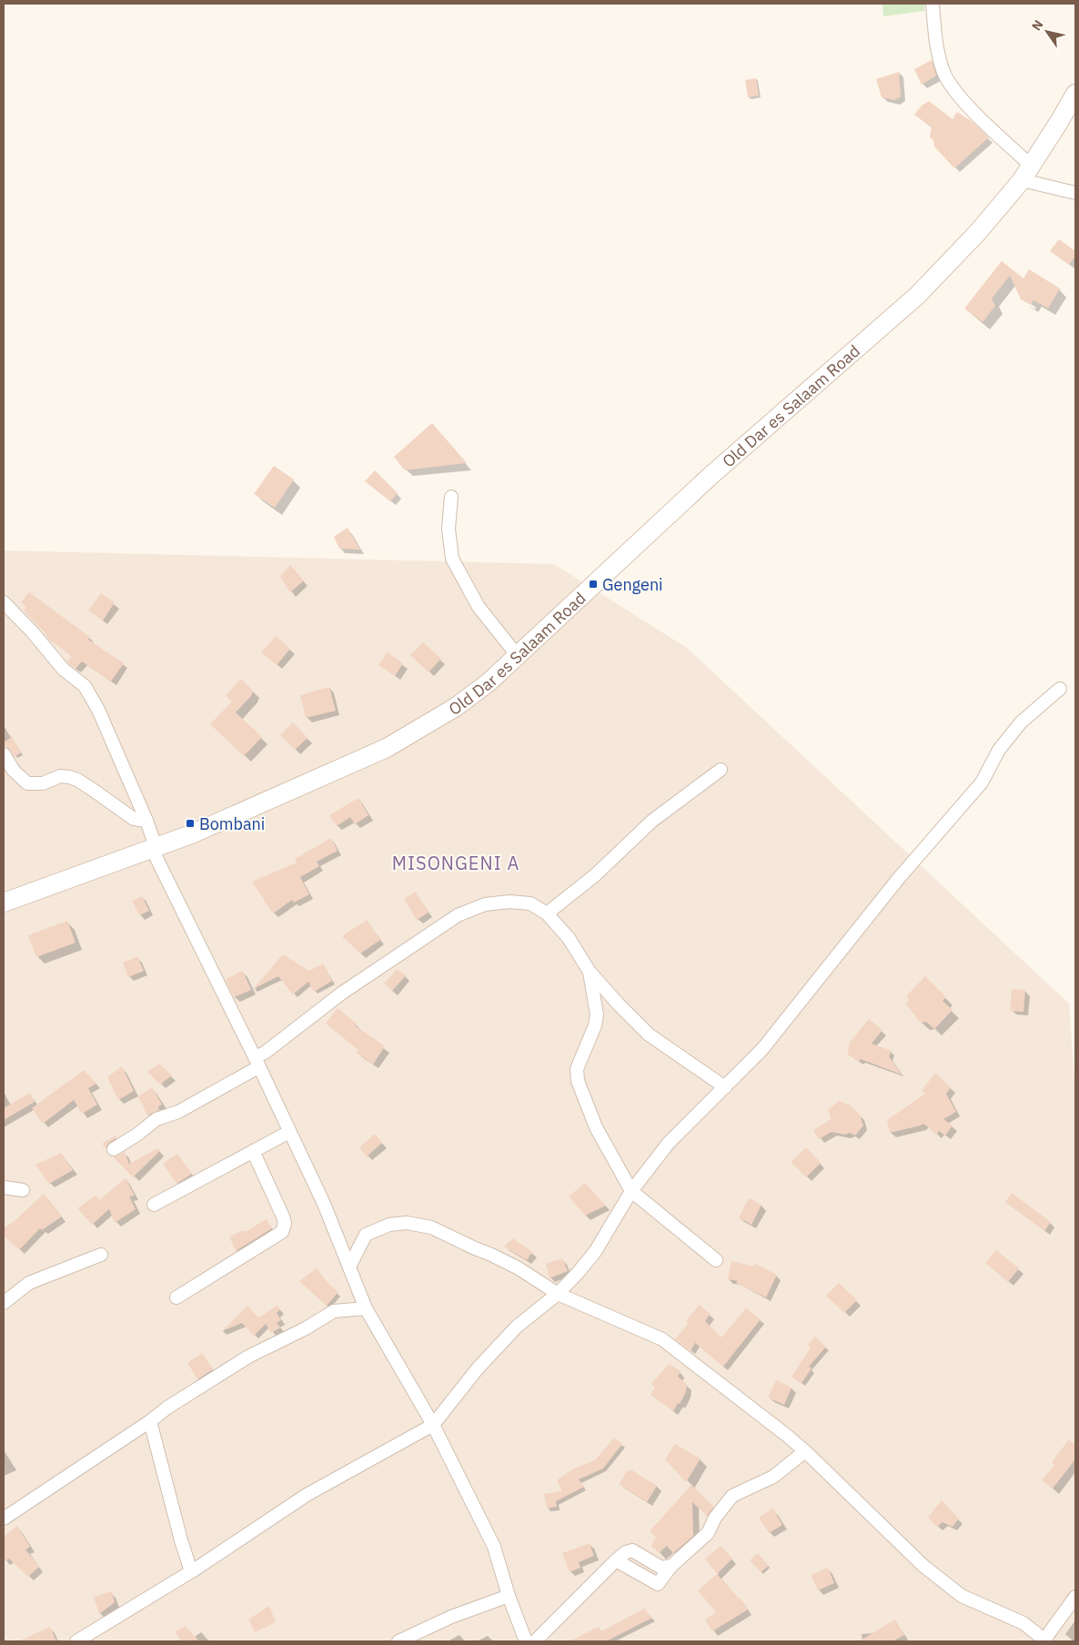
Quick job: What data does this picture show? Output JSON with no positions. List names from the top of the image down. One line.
{"streets":{"street":["Old Dar es Salaam Road"]},"districts":["MISONGENI A"],"places":{"transit":["Gengeni","Bombani"]},"north":"top left"}
